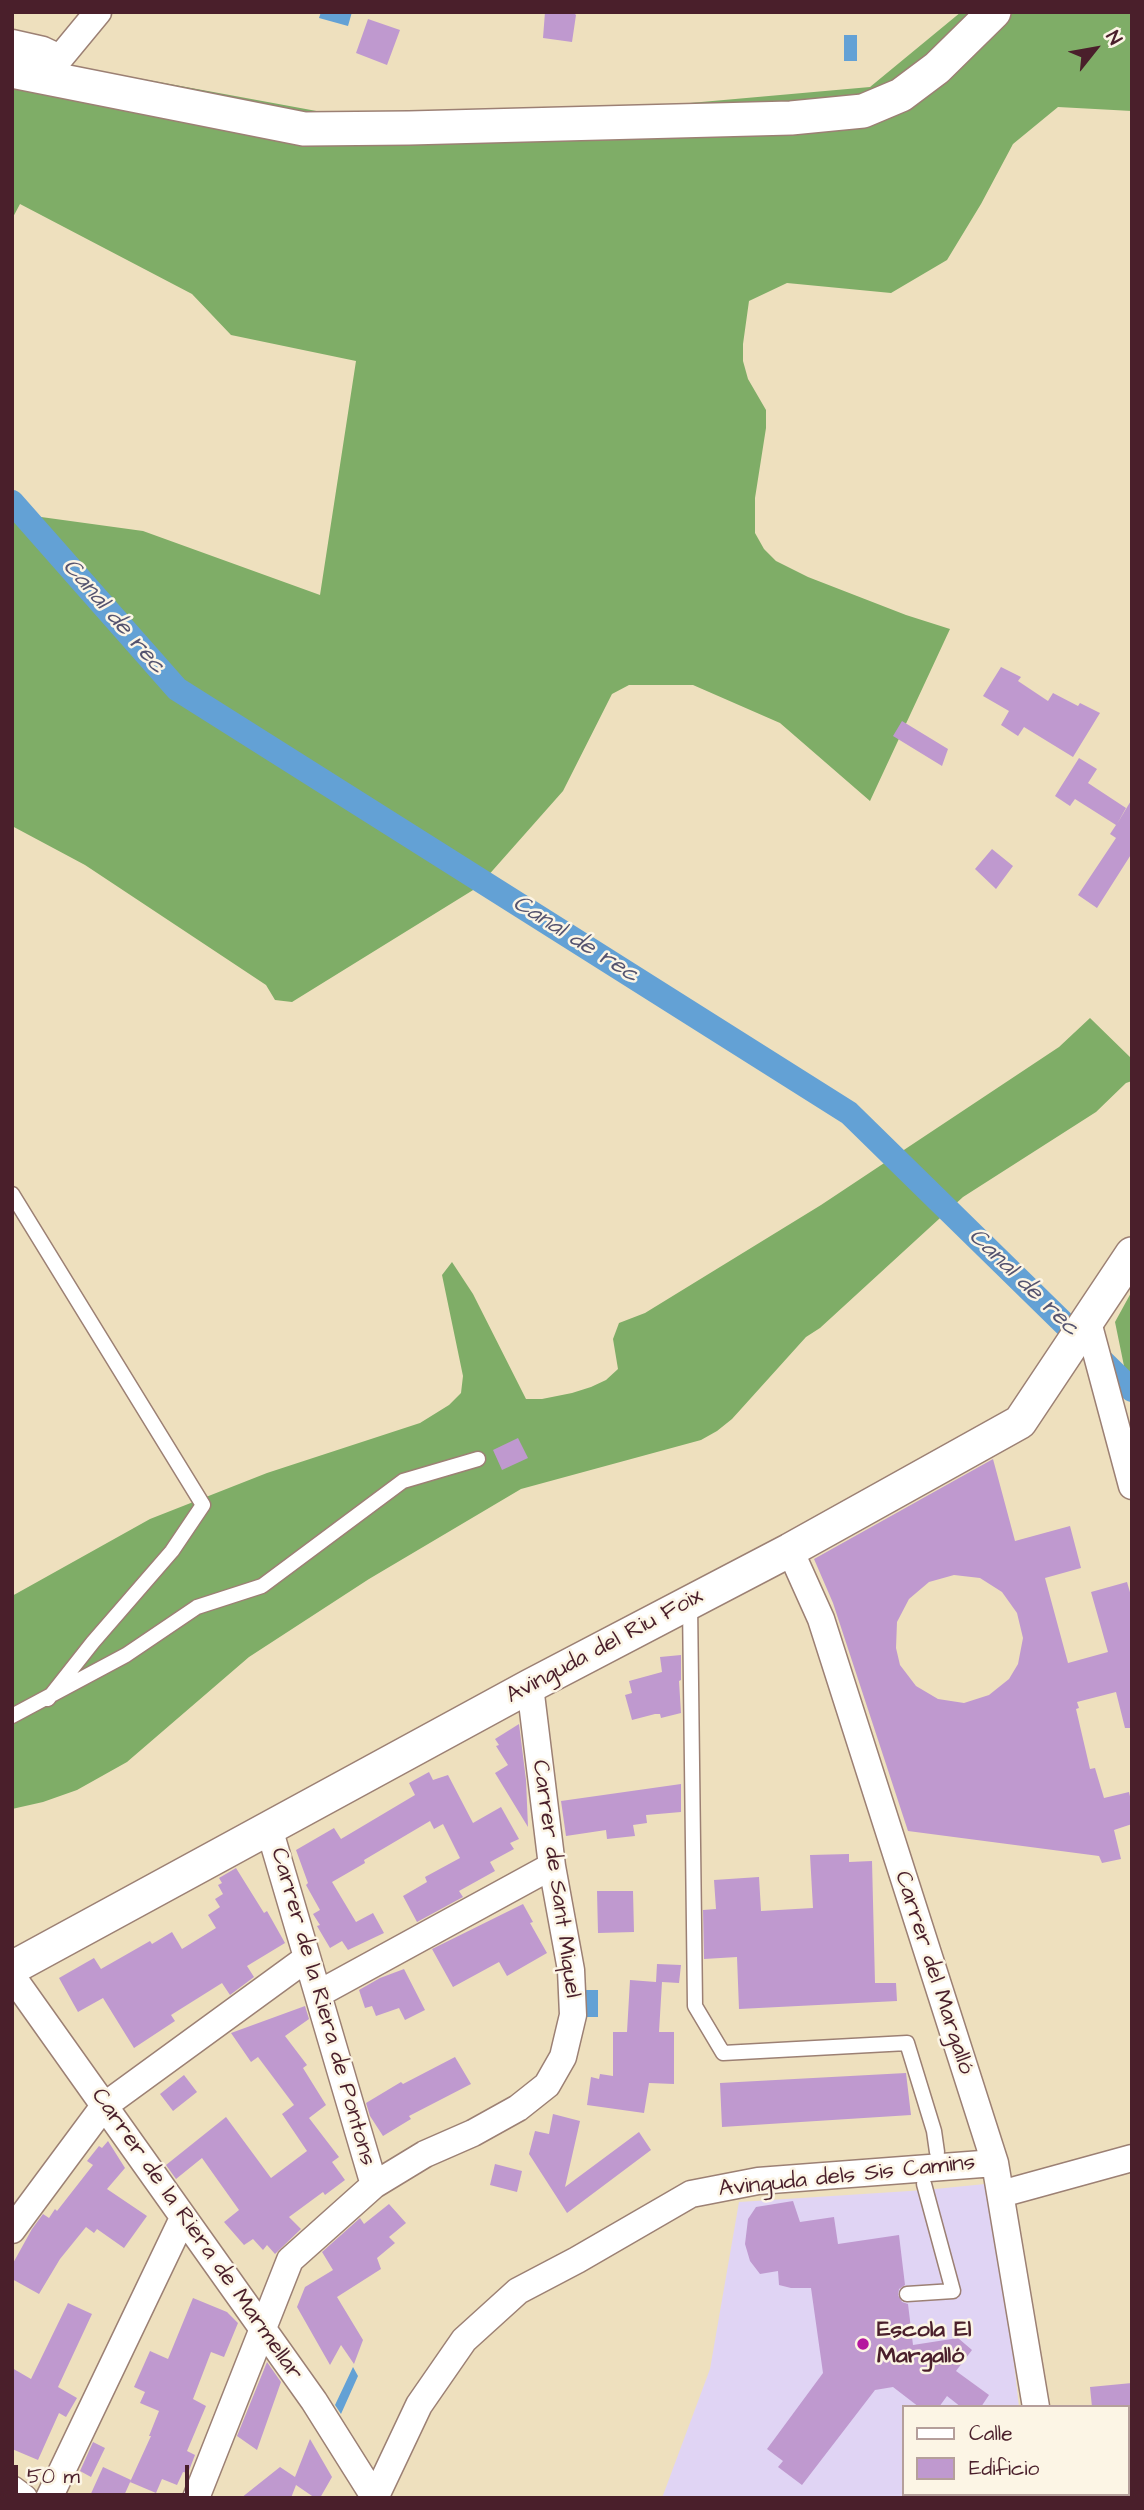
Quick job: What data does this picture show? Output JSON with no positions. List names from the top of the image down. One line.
{"streets":{"street":["Avinguda del Riu Foix","Carrer de Sant Miquel","Carrer del Margalló","Carrer de la Riera de Pontons","Avinguda dels Sis Camins","Carrer de la Riera de Marmellar"]},"crossings":[["Avinguda del Riu Foix","Carrer de Sant Miquel"],["Avinguda del Riu Foix","Carrer del Margalló"],["Avinguda del Riu Foix","Carrer de la Riera de Pontons"],["Carrer de Sant Miquel","Carrer de la Riera de Pontons"],["Carrer de Sant Miquel","Carrer de la Riera de Marmellar"],["Carrer del Margalló","Avinguda dels Sis Camins"],["Avinguda dels Sis Camins","Carrer de la Riera de Marmellar"]],"water":["Canal de rec"],"places":["Escola El Margalló"],"legend":["Calle","Edificio"],"scale_bar":"50 m","north":"top right"}
